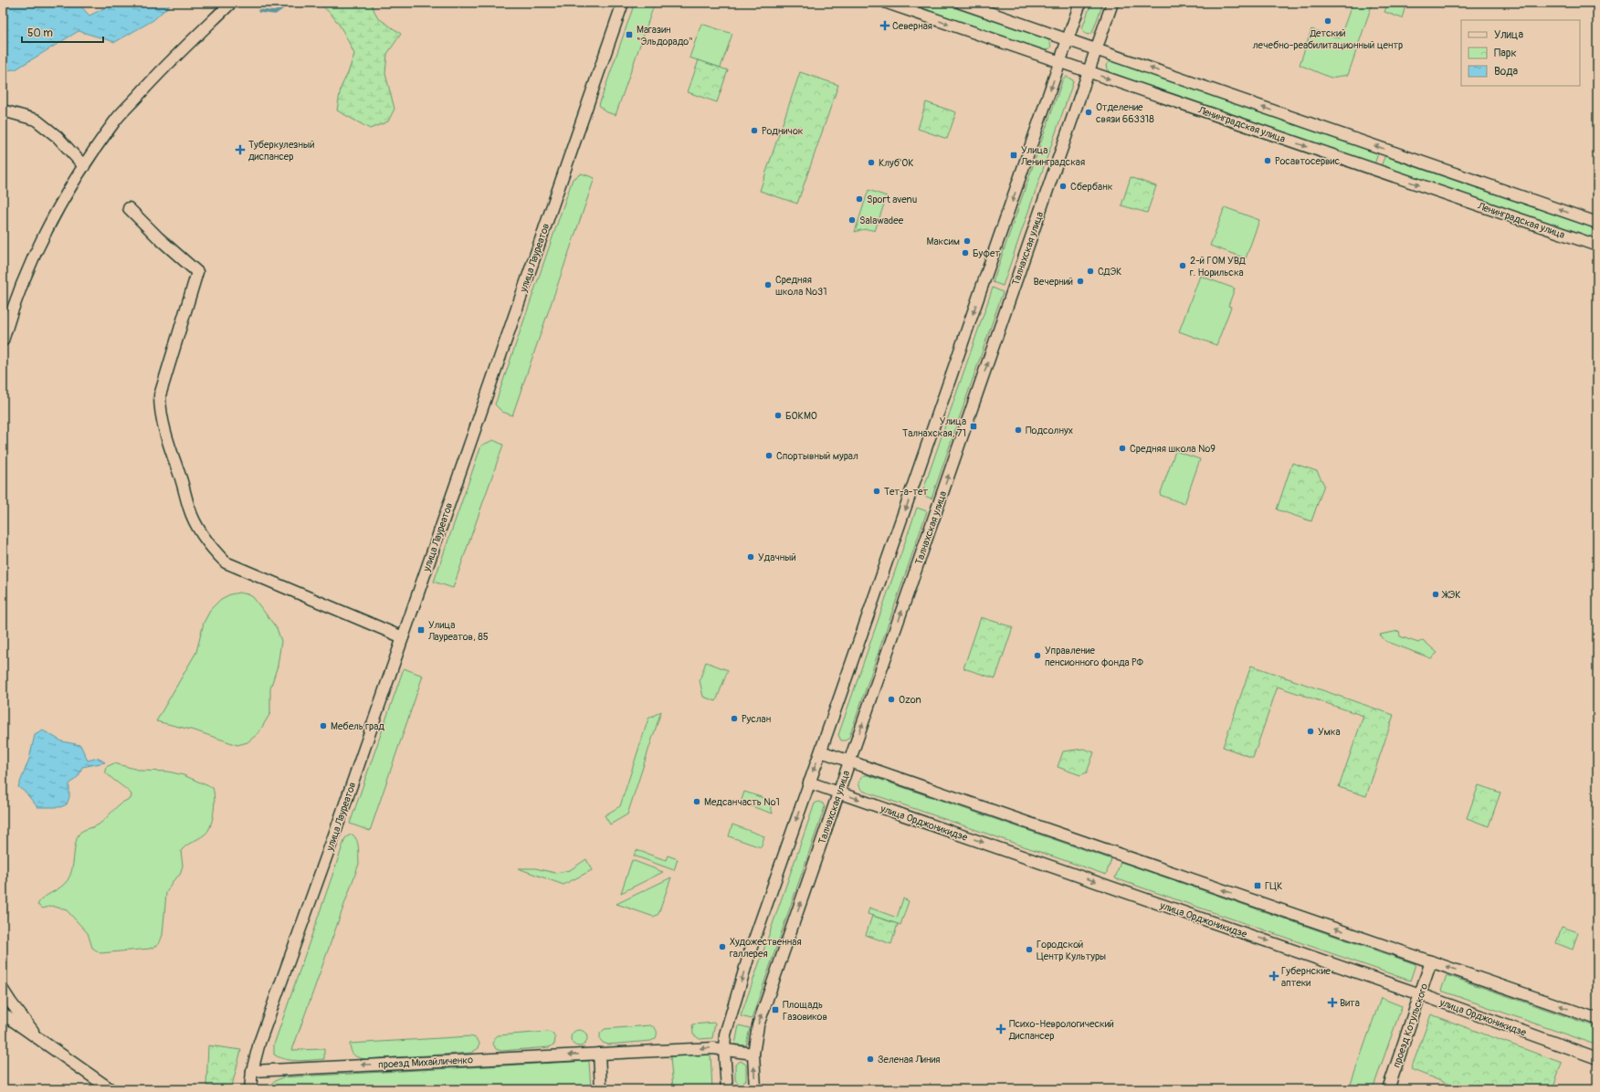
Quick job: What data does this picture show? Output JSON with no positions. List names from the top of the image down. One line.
{"streets":{"street":["Ленинградская улица","Талнахская улица","улица Лауреатов","улица Орджоникидзе","проезд Котульского","проезд Михайличенко"]},"crossings":[["Ленинградская улица","Талнахская улица"],["Талнахская улица","улица Орджоникидзе"],["Талнахская улица","проезд Михайличенко"],["улица Лауреатов","проезд Михайличенко"],["улица Орджоникидзе","проезд Котульского"]],"one_way":["проезд Михайличенко"],"places":{"other":["Детский лечебно-реабилитационный центр","Отделение связи 663318","Родничок","Росавтосервис","Клуб'ОК","Сбербанк","Sport avenu","Salawadee","Максим","Буфет","2-й ГОМ УВД г. Норильска","СДЭК","Вечерний","Средняя школа №31","БОКМО","Подсолнух","Средняя школа №9","Спортывный мурал","Тет-а-тет","Удачный","ЖЭК","Управление пенсионного фонда РФ","Ozon","Руслан","Мебель град","Умка","Медсанчасть №1","Художественная галлерея","Городской Центр Культуры","Зеленая Линия"],"health":["Северная","Туберкулезный диспансер","Губернские аптеки","Вита","Психо-Неврологический Диспансер"],"transit":["Магазин \"Эльдорадо\"","Улица Ленинградская","Улица Талнахская, 71","Улица Лауреатов, 85","ГЦК","Площадь Газовиков"]},"legend":["Улица","Парк","Вода"],"scale_bar":"50 m"}
